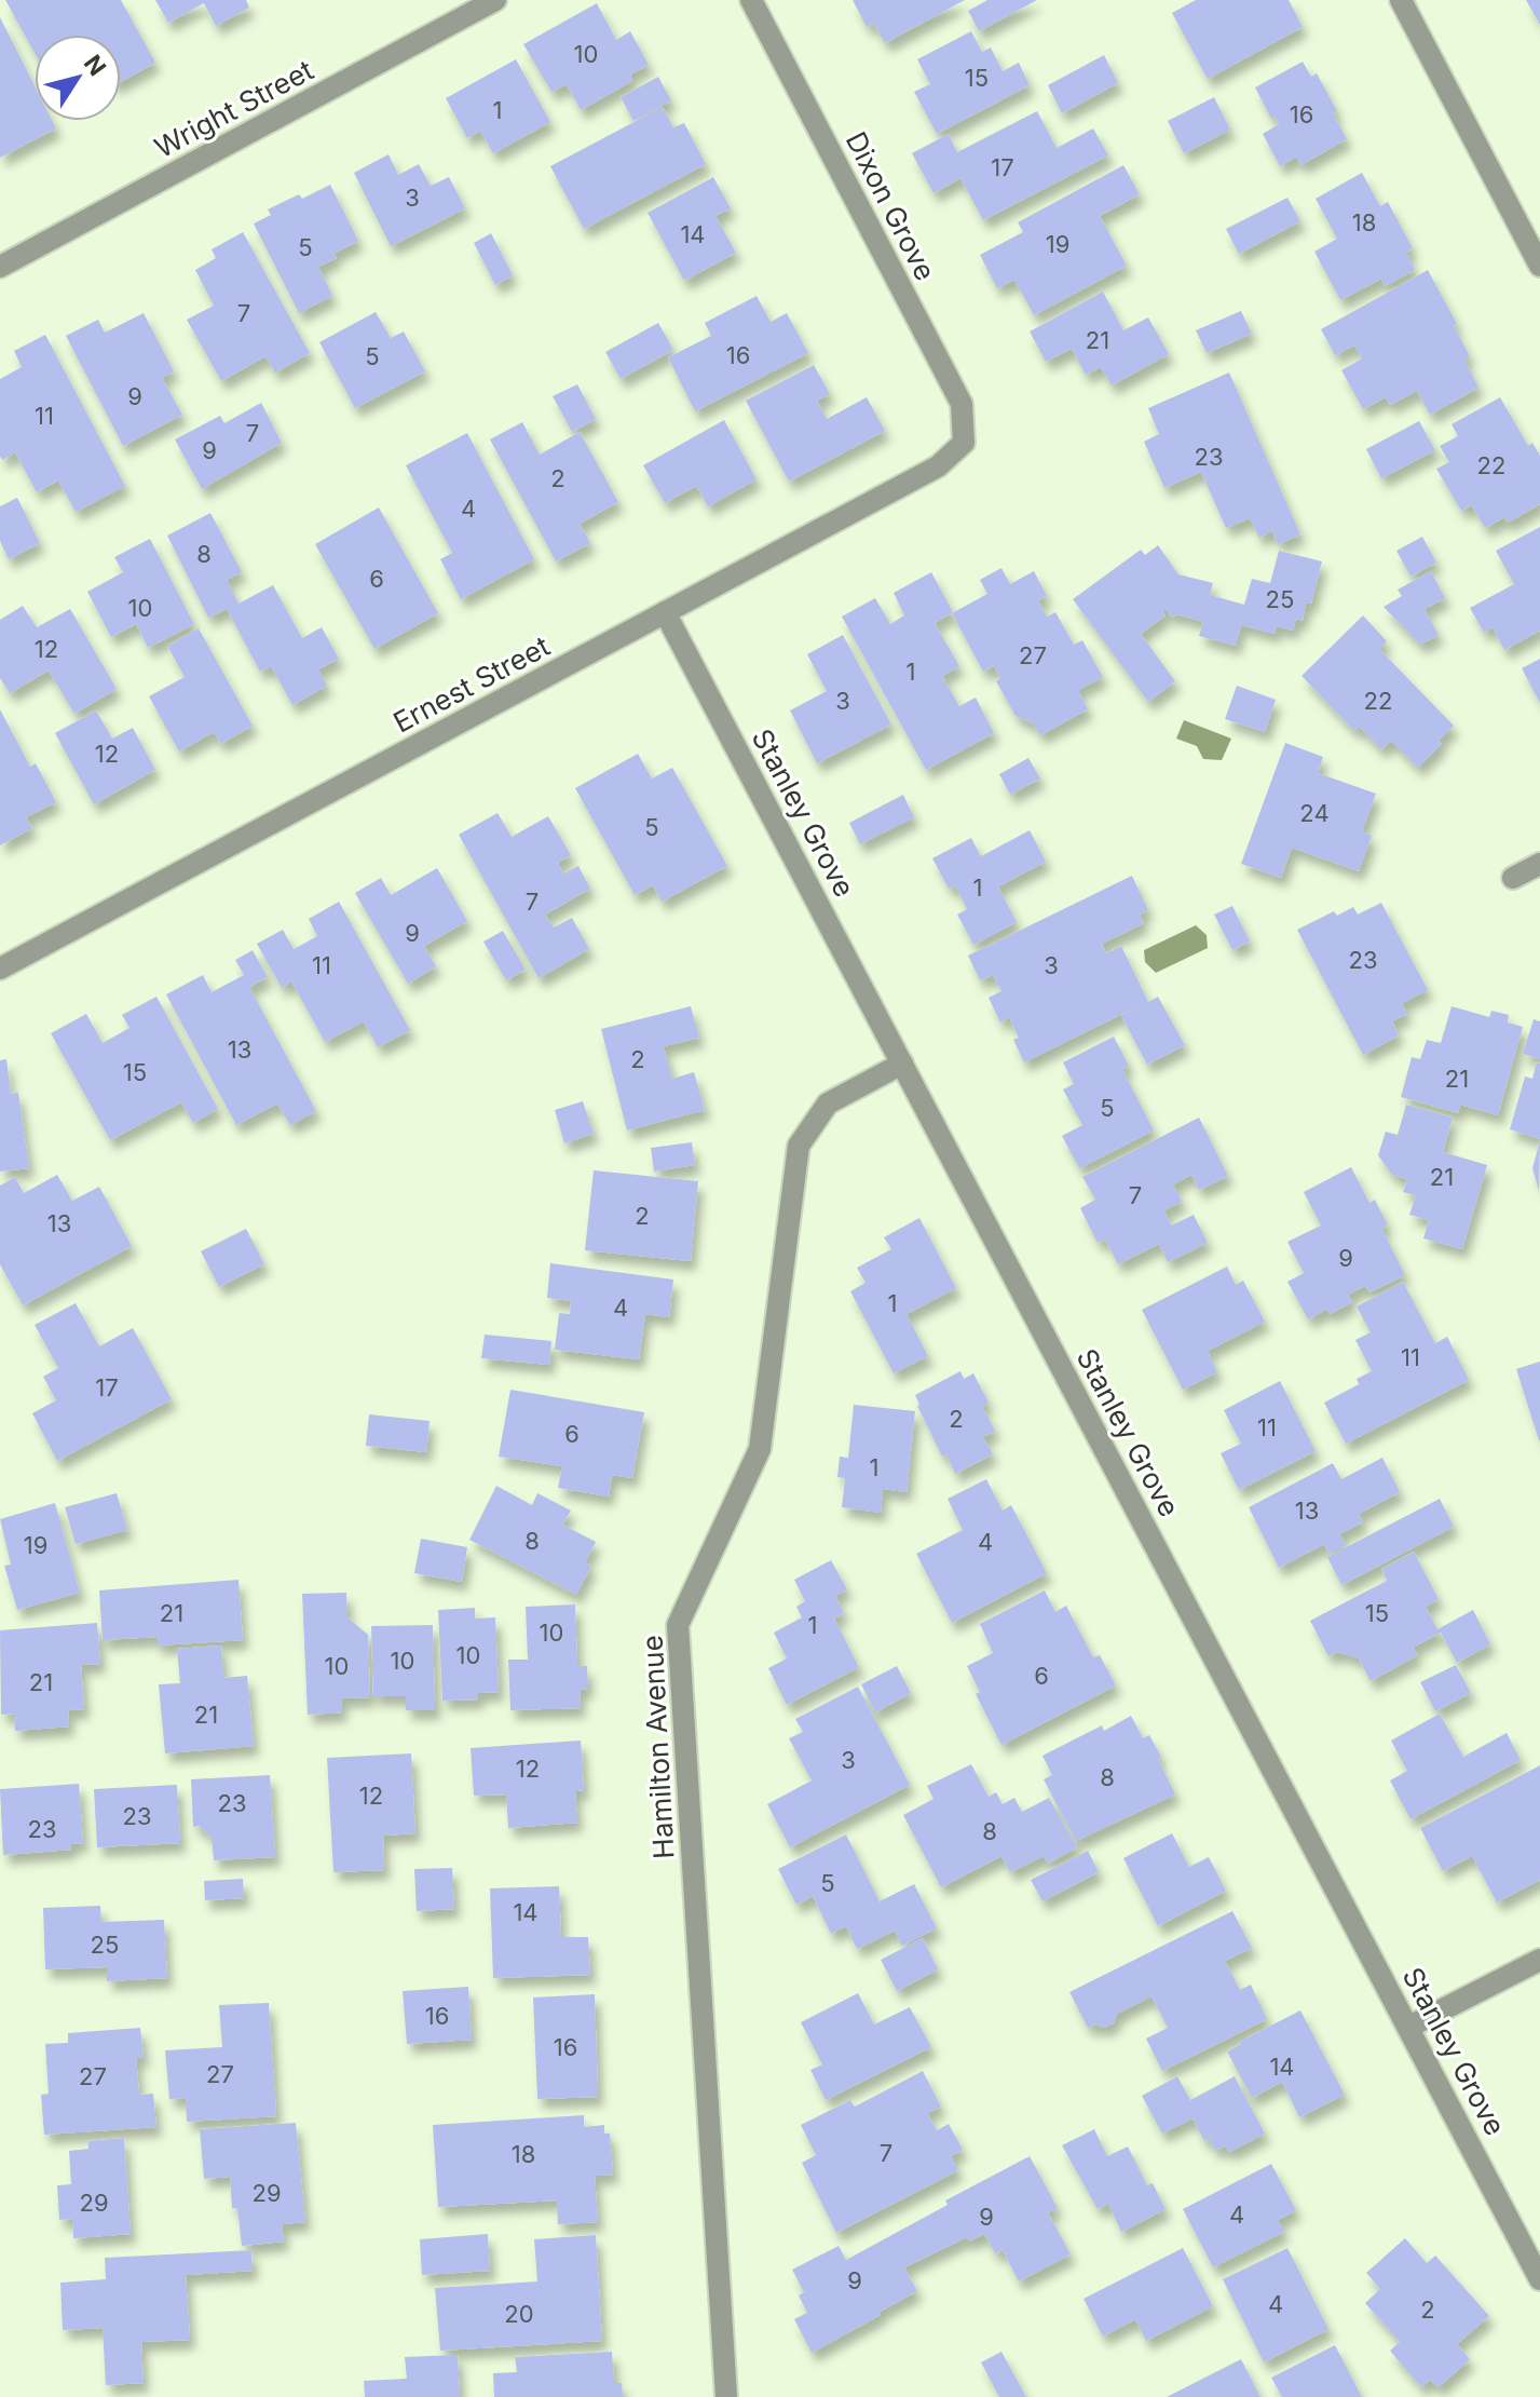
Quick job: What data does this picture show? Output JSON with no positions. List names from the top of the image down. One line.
{"streets":{"street":["Wright Street","Dixon Grove","Ernest Street","Stanley Grove","Hamilton Avenue"]},"crossings":[["Dixon Grove","Ernest Street"],["Ernest Street","Stanley Grove"],["Stanley Grove","Hamilton Avenue"]],"house_numbers":["10","15","1","16","17","3","18","14","19","5","7","21","16","5","9","11","7","9","23","22","2","4","8","6","25","10","12","27","1","3","22","12","24","5","1","7","9","23","11","3","13","2","15","21","5","21","7","2","13","9","1","4","11","17","2","11","6","1","13","8","4","19","21","15","1","10","10","10","10","6","21","21","3","12","8","12","23","23","23","8","5","14","25","16","16","14","27","27","7","18","29","29","4","9","9","4","2","20"],"north":"top right"}
